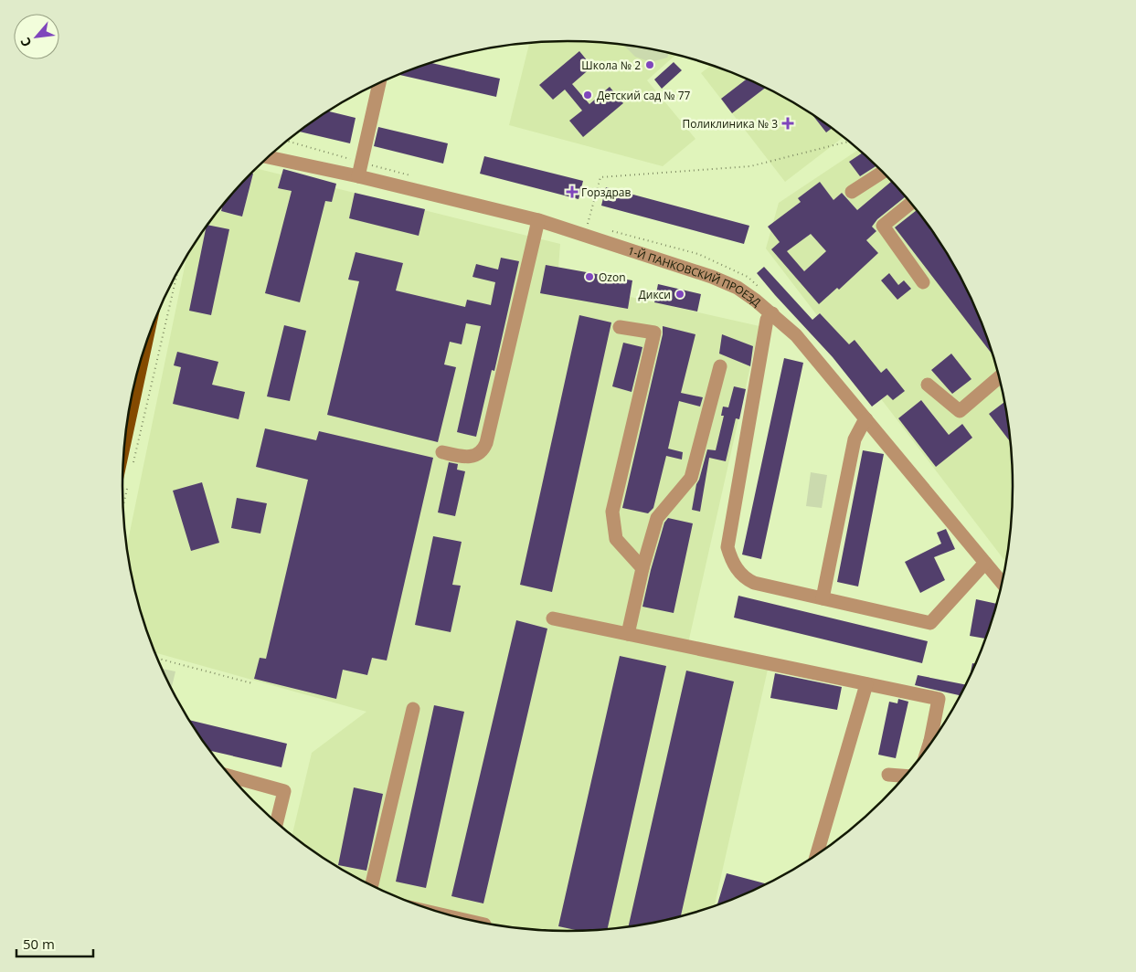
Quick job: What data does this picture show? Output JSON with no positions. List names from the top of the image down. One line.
{"streets":{"street":["1-Й ПАНКОВСКИЙ ПРОЕЗД"]},"places":{"other":["Школа № 2","Детский сад № 77","Ozon","Дикси"],"health":["Поликлиника № 3","Горздрав"]},"scale_bar":"50 m","north":"bottom left"}
